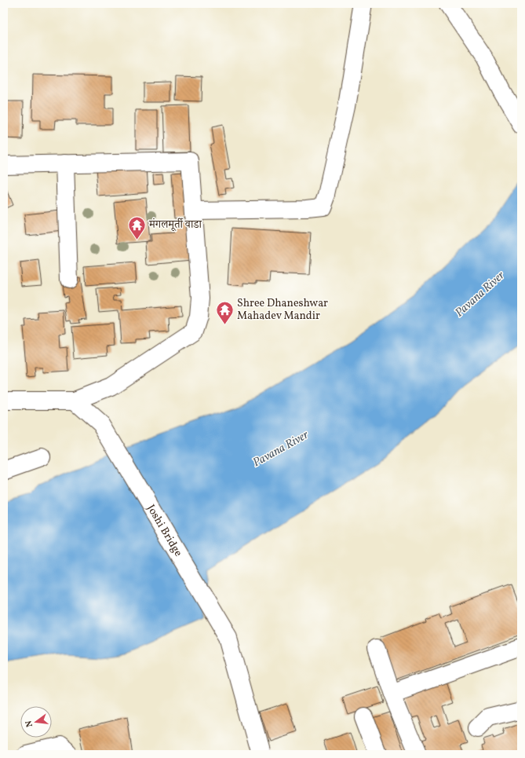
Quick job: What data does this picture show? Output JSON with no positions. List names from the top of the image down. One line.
{"streets":{"street":["Joshi Bridge"]},"water":["Pavana River"],"places":{"temple":["मंगलमूर्ती वाडा","Shree Dhaneshwar Mahadev Mandir"]},"north":"left"}
